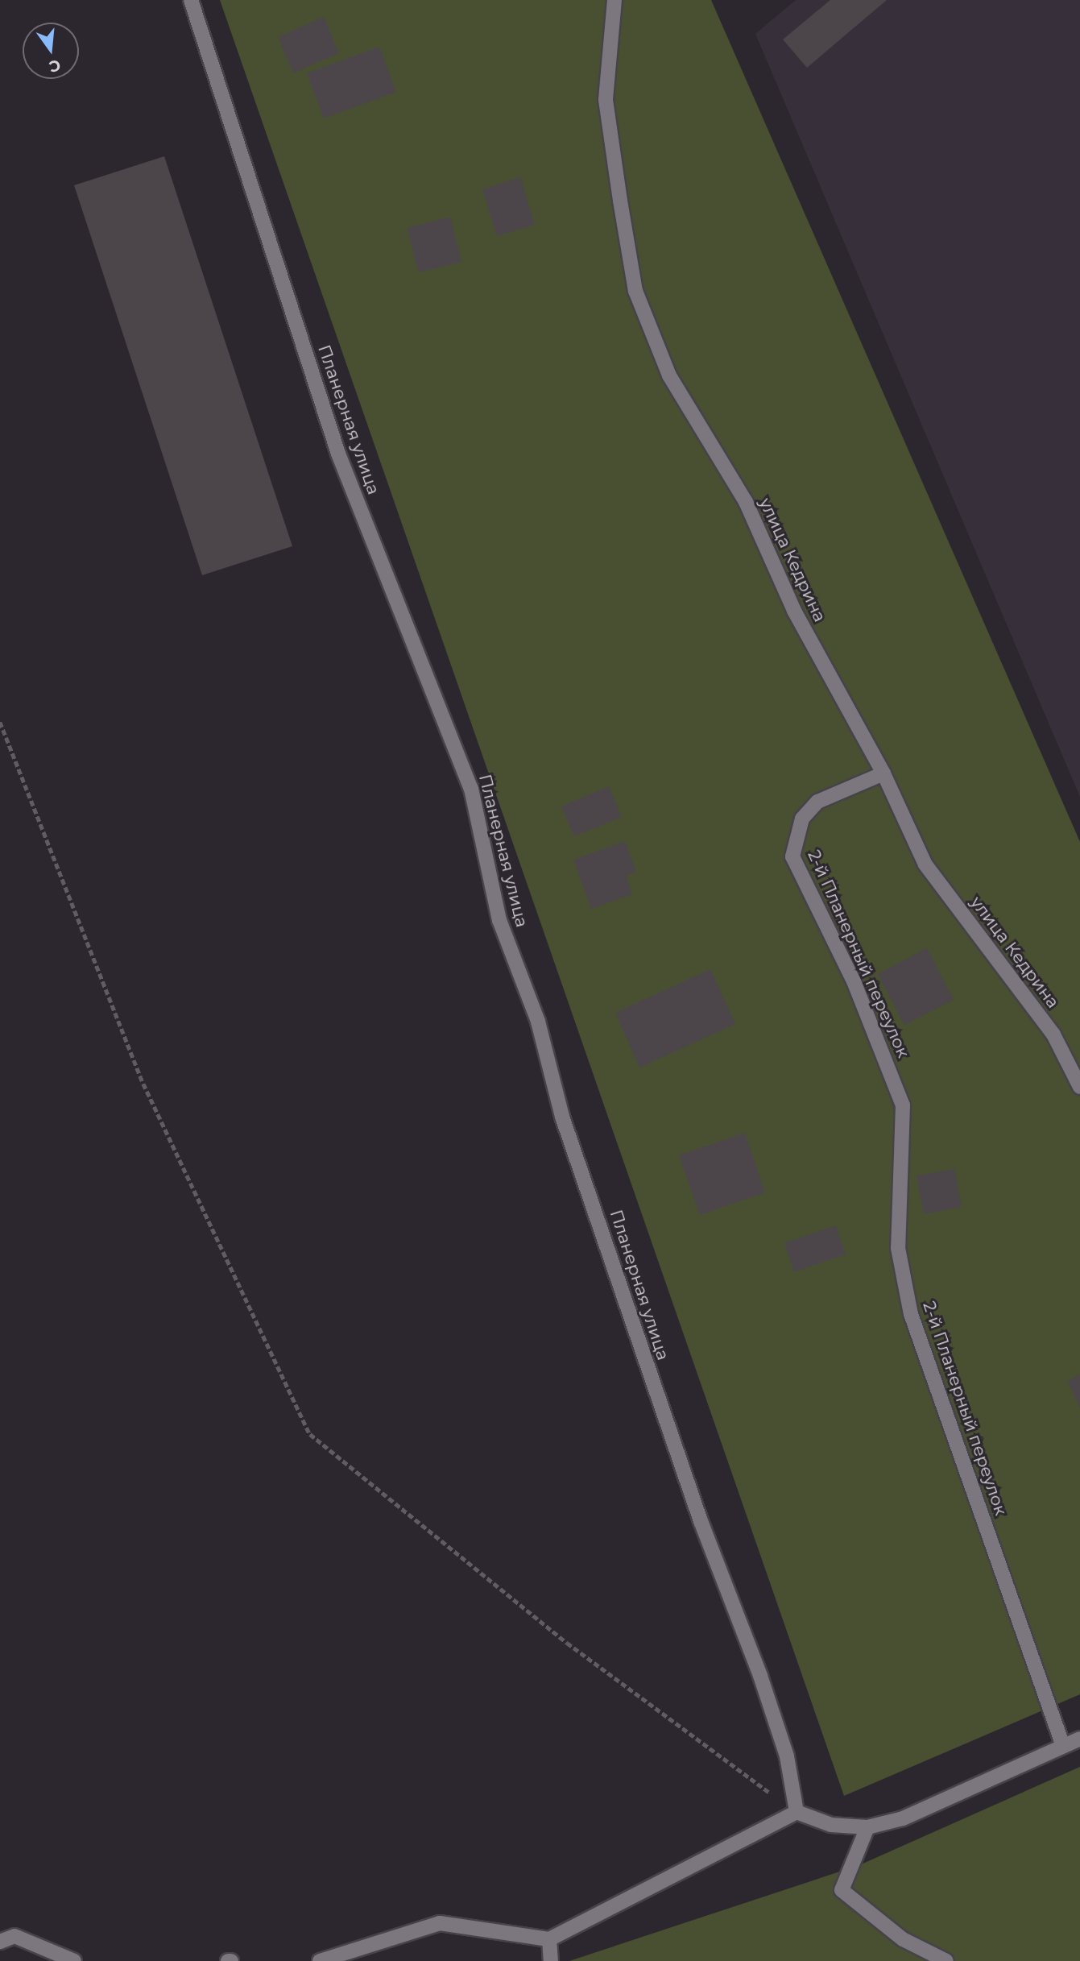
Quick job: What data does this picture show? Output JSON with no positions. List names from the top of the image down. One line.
{"streets":{"street":["Планерная улица","улица Кедрина","2-й Планерный переулок"]},"crossings":[["улица Кедрина","2-й Планерный переулок"]],"north":"bottom"}
